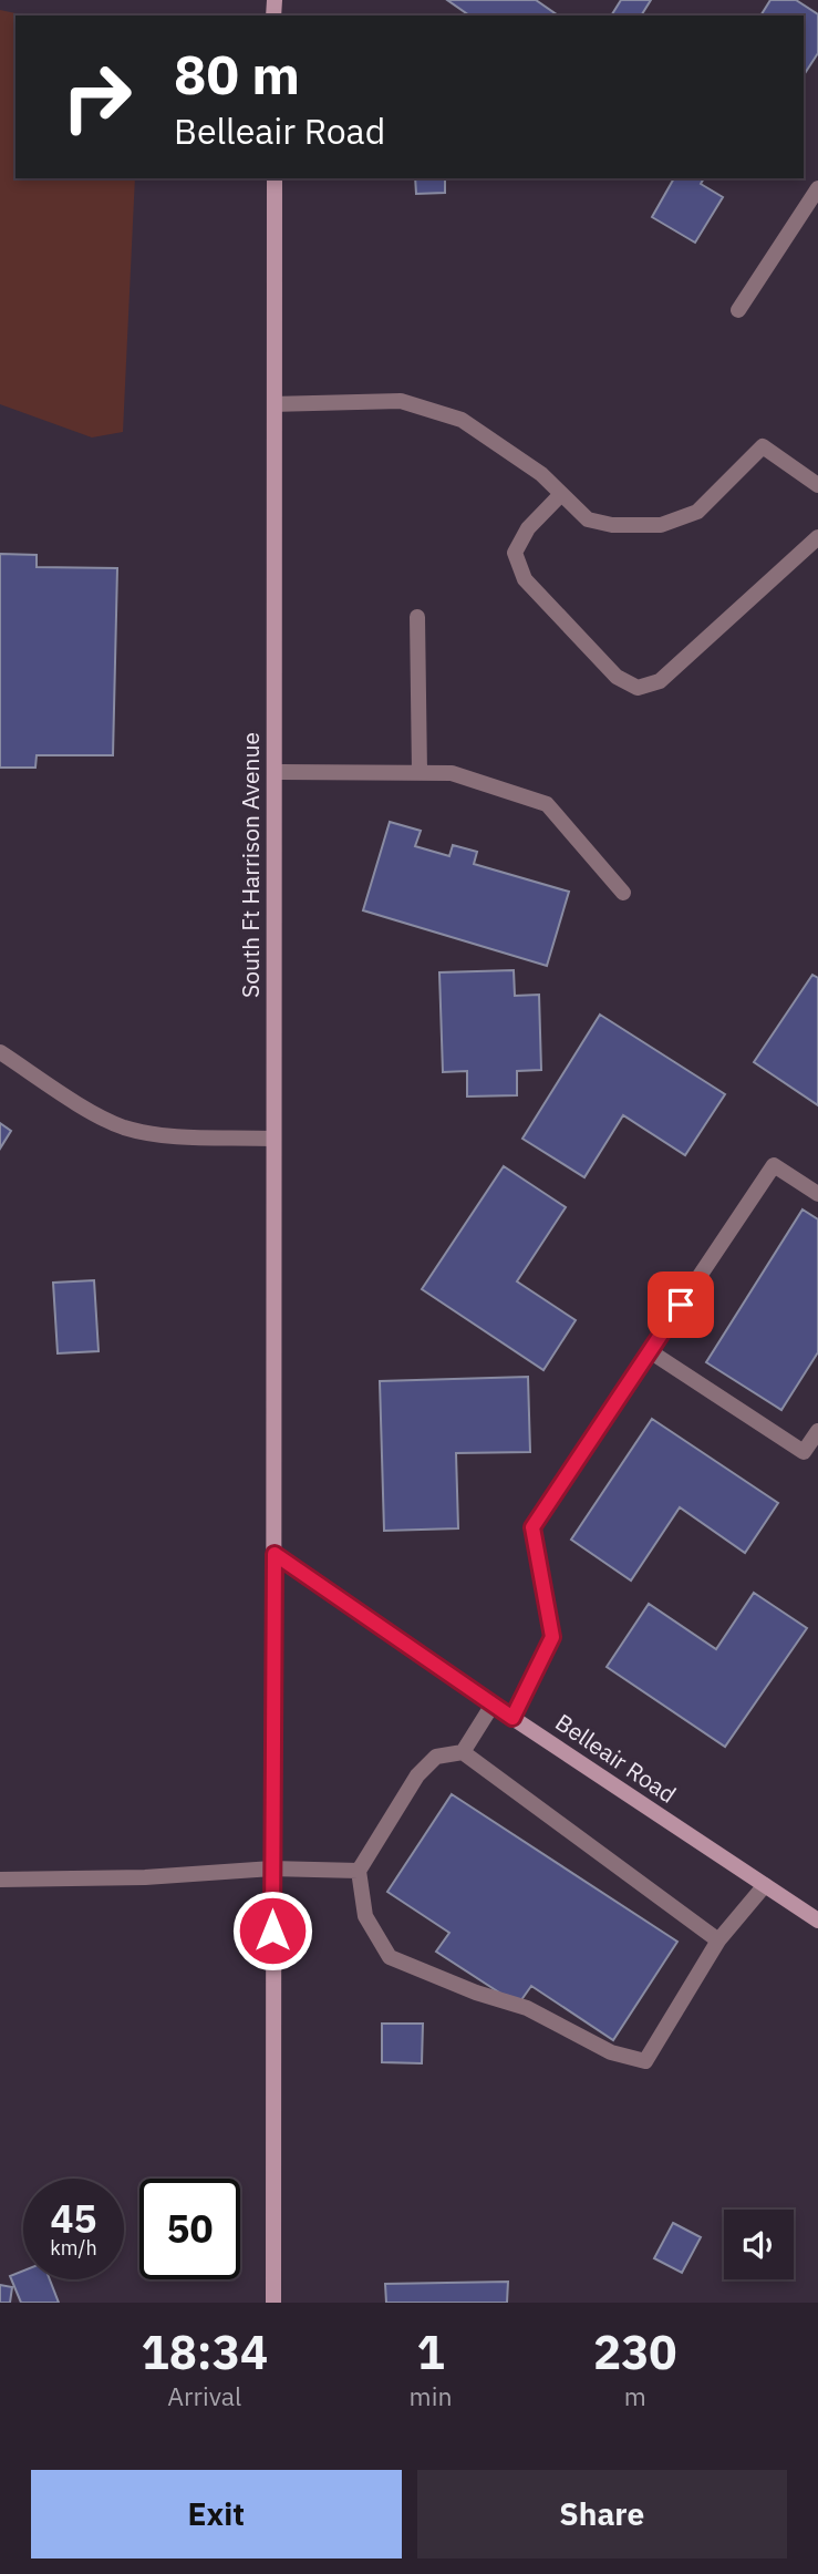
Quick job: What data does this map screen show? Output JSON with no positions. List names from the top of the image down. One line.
{"streets":{"main road":["South Ft Harrison Avenue","Belleair Road"]},"crossings":[["South Ft Harrison Avenue","Belleair Road"]],"page":{"turn":["80 m","Belleair Road"],"speed":"45 km/h","limit":"50","eta":["18:34","Arrival","1","min","230","m"],"buttons":["Exit","Share"]}}
